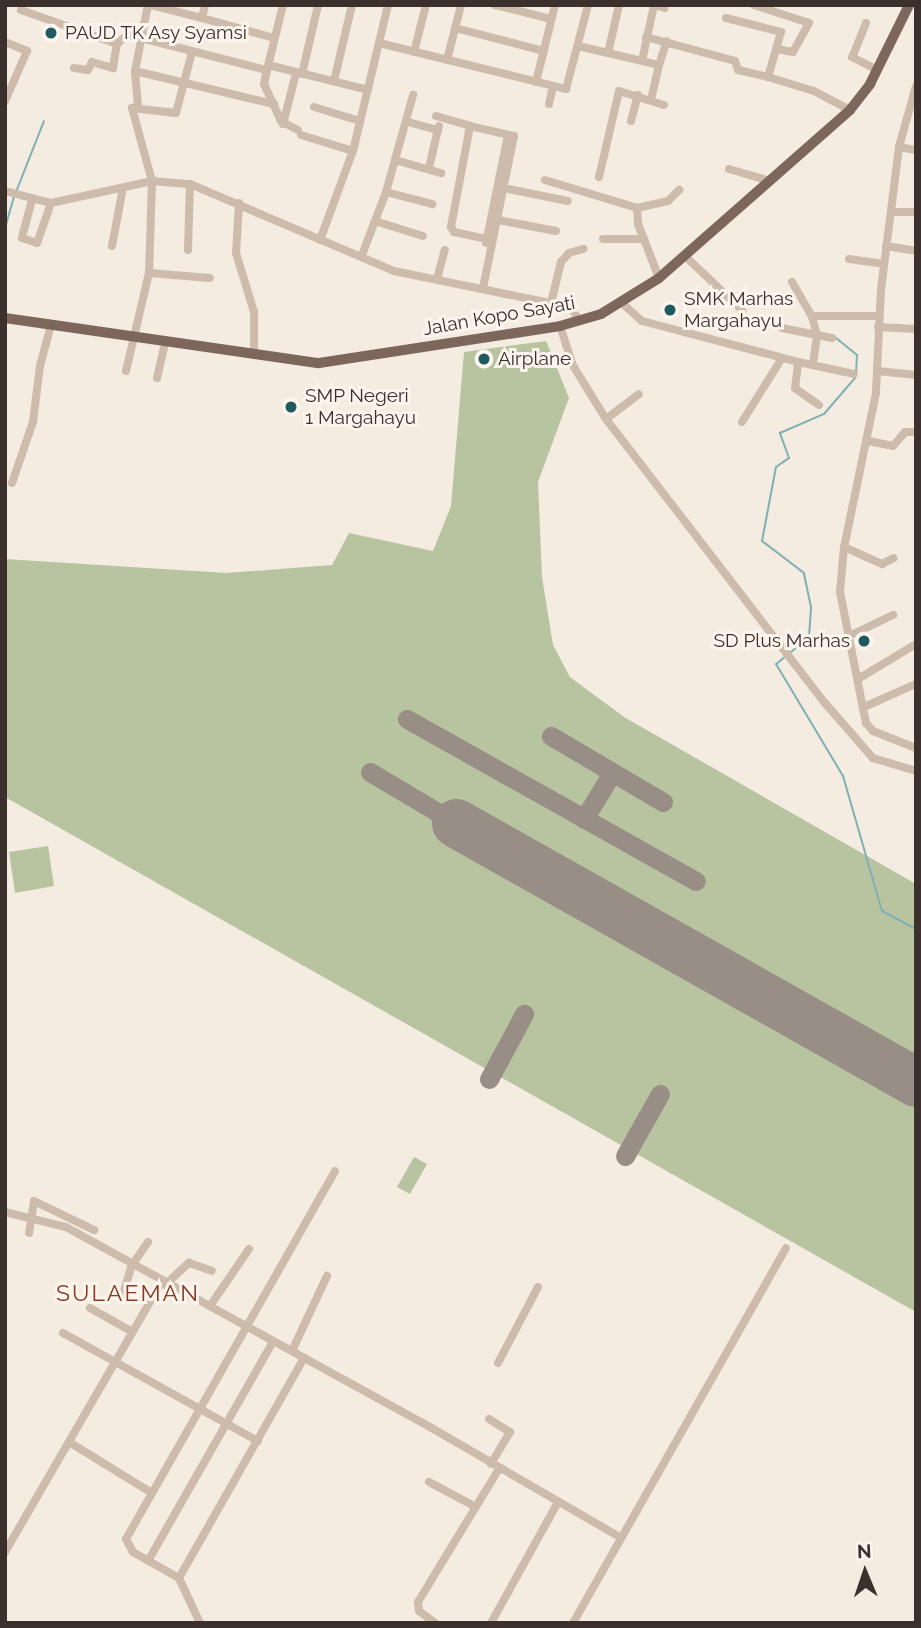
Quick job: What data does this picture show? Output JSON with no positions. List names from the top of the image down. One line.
{"streets":{"main road":["Jalan Kopo Sayati"]},"districts":["SULAEMAN"],"places":["PAUD TK Asy Syamsi","SMK Marhas Margahayu","Airplane","SMP Negeri 1 Margahayu","SD Plus Marhas"],"north":"top"}
